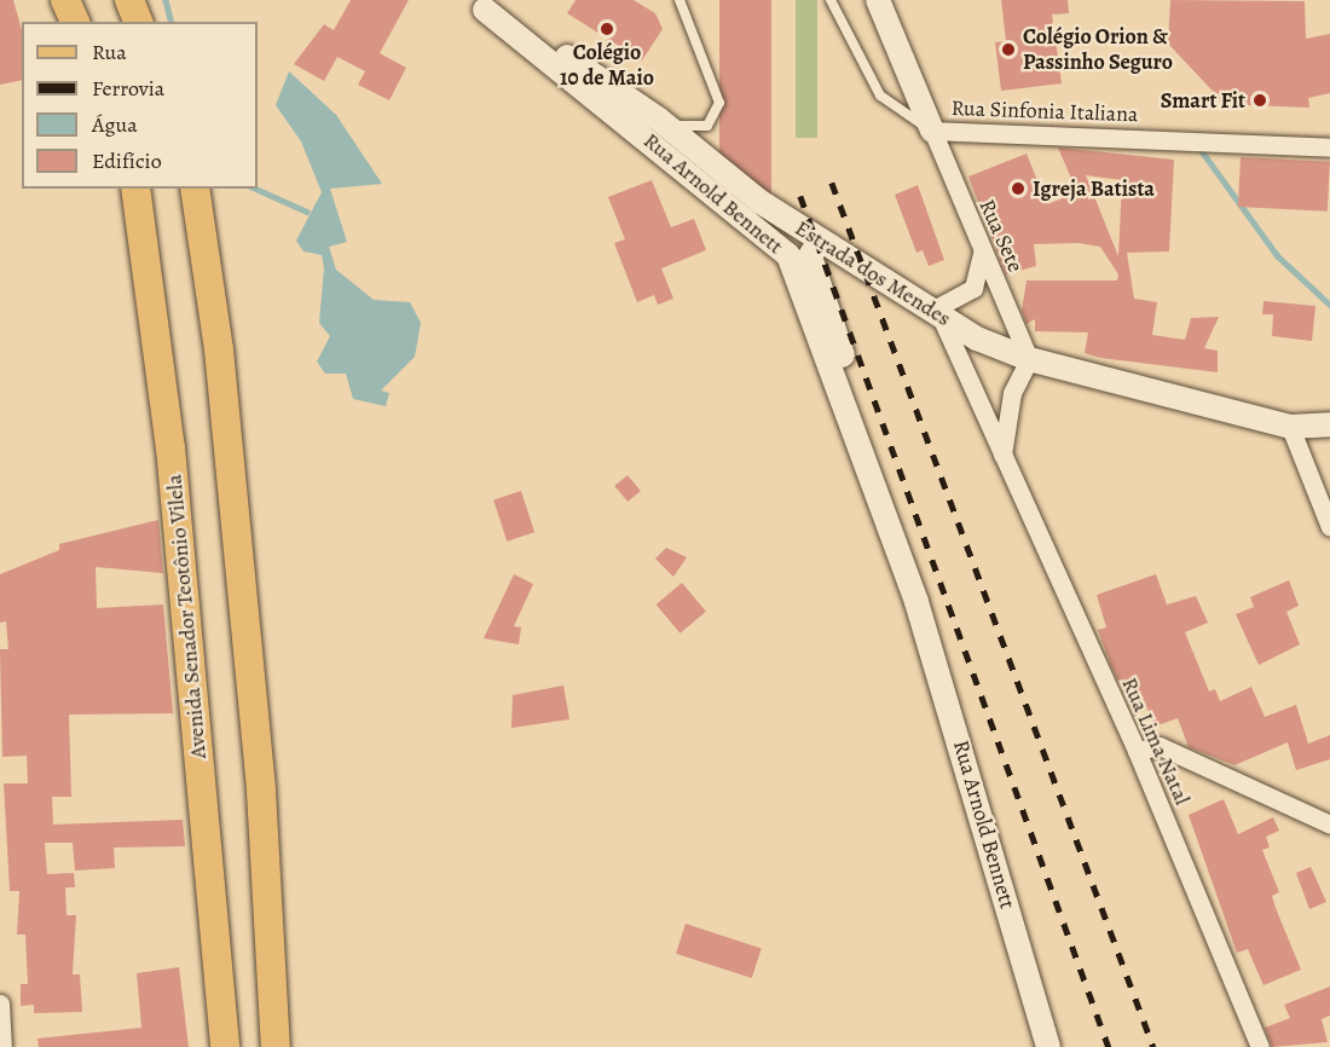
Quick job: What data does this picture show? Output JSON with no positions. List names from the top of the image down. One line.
{"streets":{"main road":["Avenida Senador Teotônio Vilela"],"street":["Rua Sinfonia Italiana","Rua Arnold Bennett","Rua Sete","Estrada dos Mendes","Rua Lima Natal"]},"crossings":[["Rua Sinfonia Italiana","Rua Sete"],["Rua Arnold Bennett","Estrada dos Mendes"],["Rua Sete","Estrada dos Mendes"],["Estrada dos Mendes","Rua Lima Natal"]],"places":["Colégio 10 de Maio","Colégio Orion & Passinho Seguro","Smart Fit","Igreja Batista"],"legend":["Rua","Ferrovia","Água","Edifício"]}
